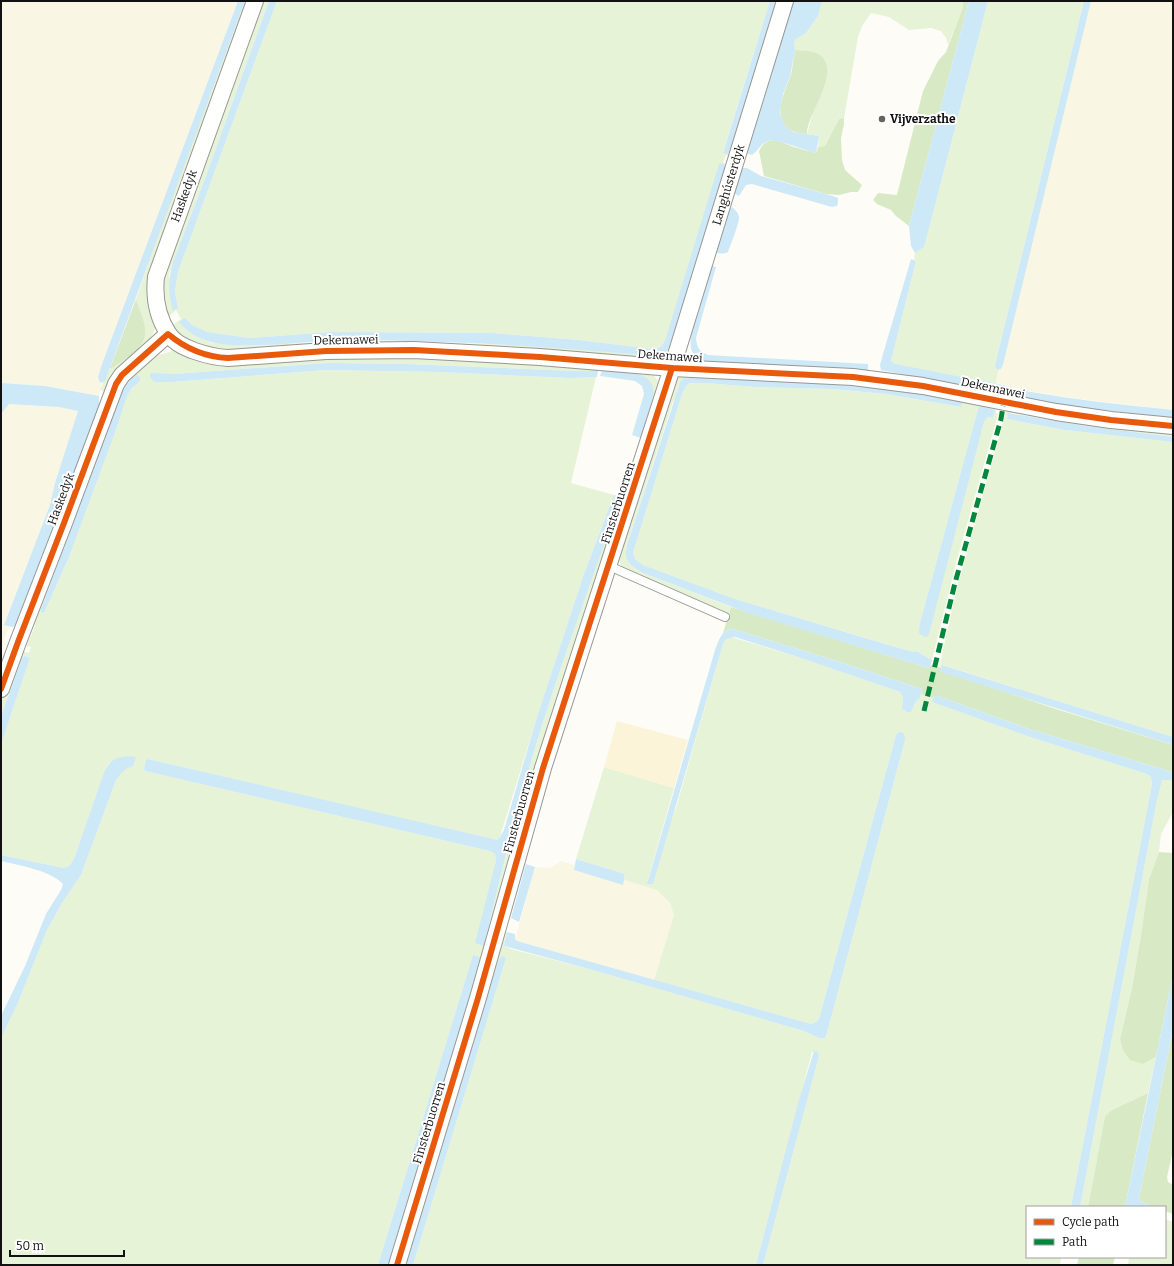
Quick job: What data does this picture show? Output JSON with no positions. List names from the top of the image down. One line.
{"streets":{"street":["Langhústerdyk","Haskedyk","Dekemawei","Finsterbuorren"]},"crossings":[["Langhústerdyk","Dekemawei"],["Langhústerdyk","Finsterbuorren"],["Haskedyk","Dekemawei"],["Dekemawei","Finsterbuorren"]],"places":["Vijverzathe"],"legend":["Cycle path","Path"],"scale_bar":"50 m"}
